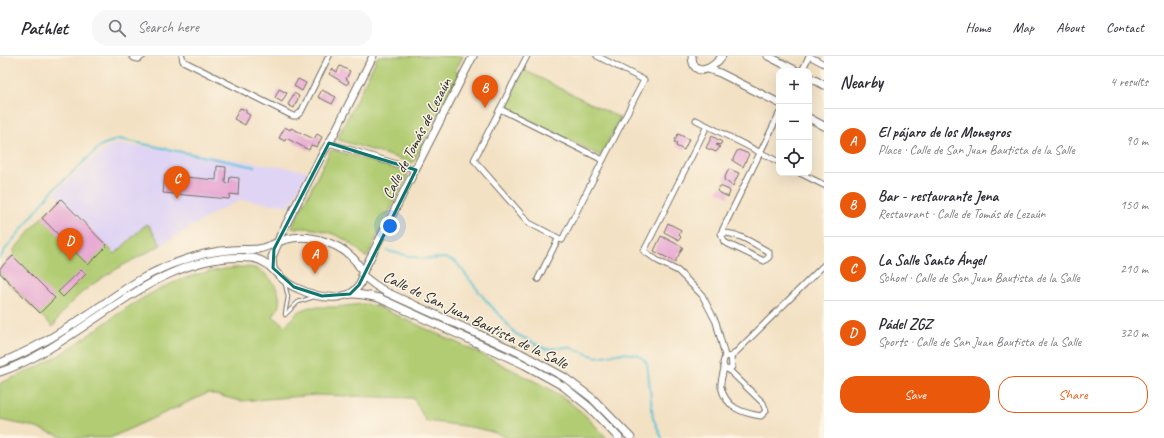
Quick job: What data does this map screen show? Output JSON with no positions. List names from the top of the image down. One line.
{"streets":{"main road":["Calle de Tomás de Lezaún","Calle de San Juan Bautista de la Salle"]},"crossings":[["Calle de Tomás de Lezaún","Calle de San Juan Bautista de la Salle"]],"page":{"header":"Pathlet","search":"Search here","nav":["Home","Map","About","Contact"],"heading":["Nearby","4 results"],"map_buttons":["+","−"],"pins":["B","C","D","A"],"list":[{"mark":"A","name":"El pájaro de los Monegros","note":"Place · Calle de San Juan Bautista de la Salle","value":"90 m"},{"mark":"B","name":"Bar - restaurante Jena","note":"Restaurant · Calle de Tomás de Lezaún","value":"150 m"},{"mark":"C","name":"La Salle Santo Ángel","note":"School · Calle de San Juan Bautista de la Salle","value":"210 m"},{"mark":"D","name":"Pádel ZGZ","note":"Sports · Calle de San Juan Bautista de la Salle","value":"320 m"}],"buttons":["Save","Share"]}}
